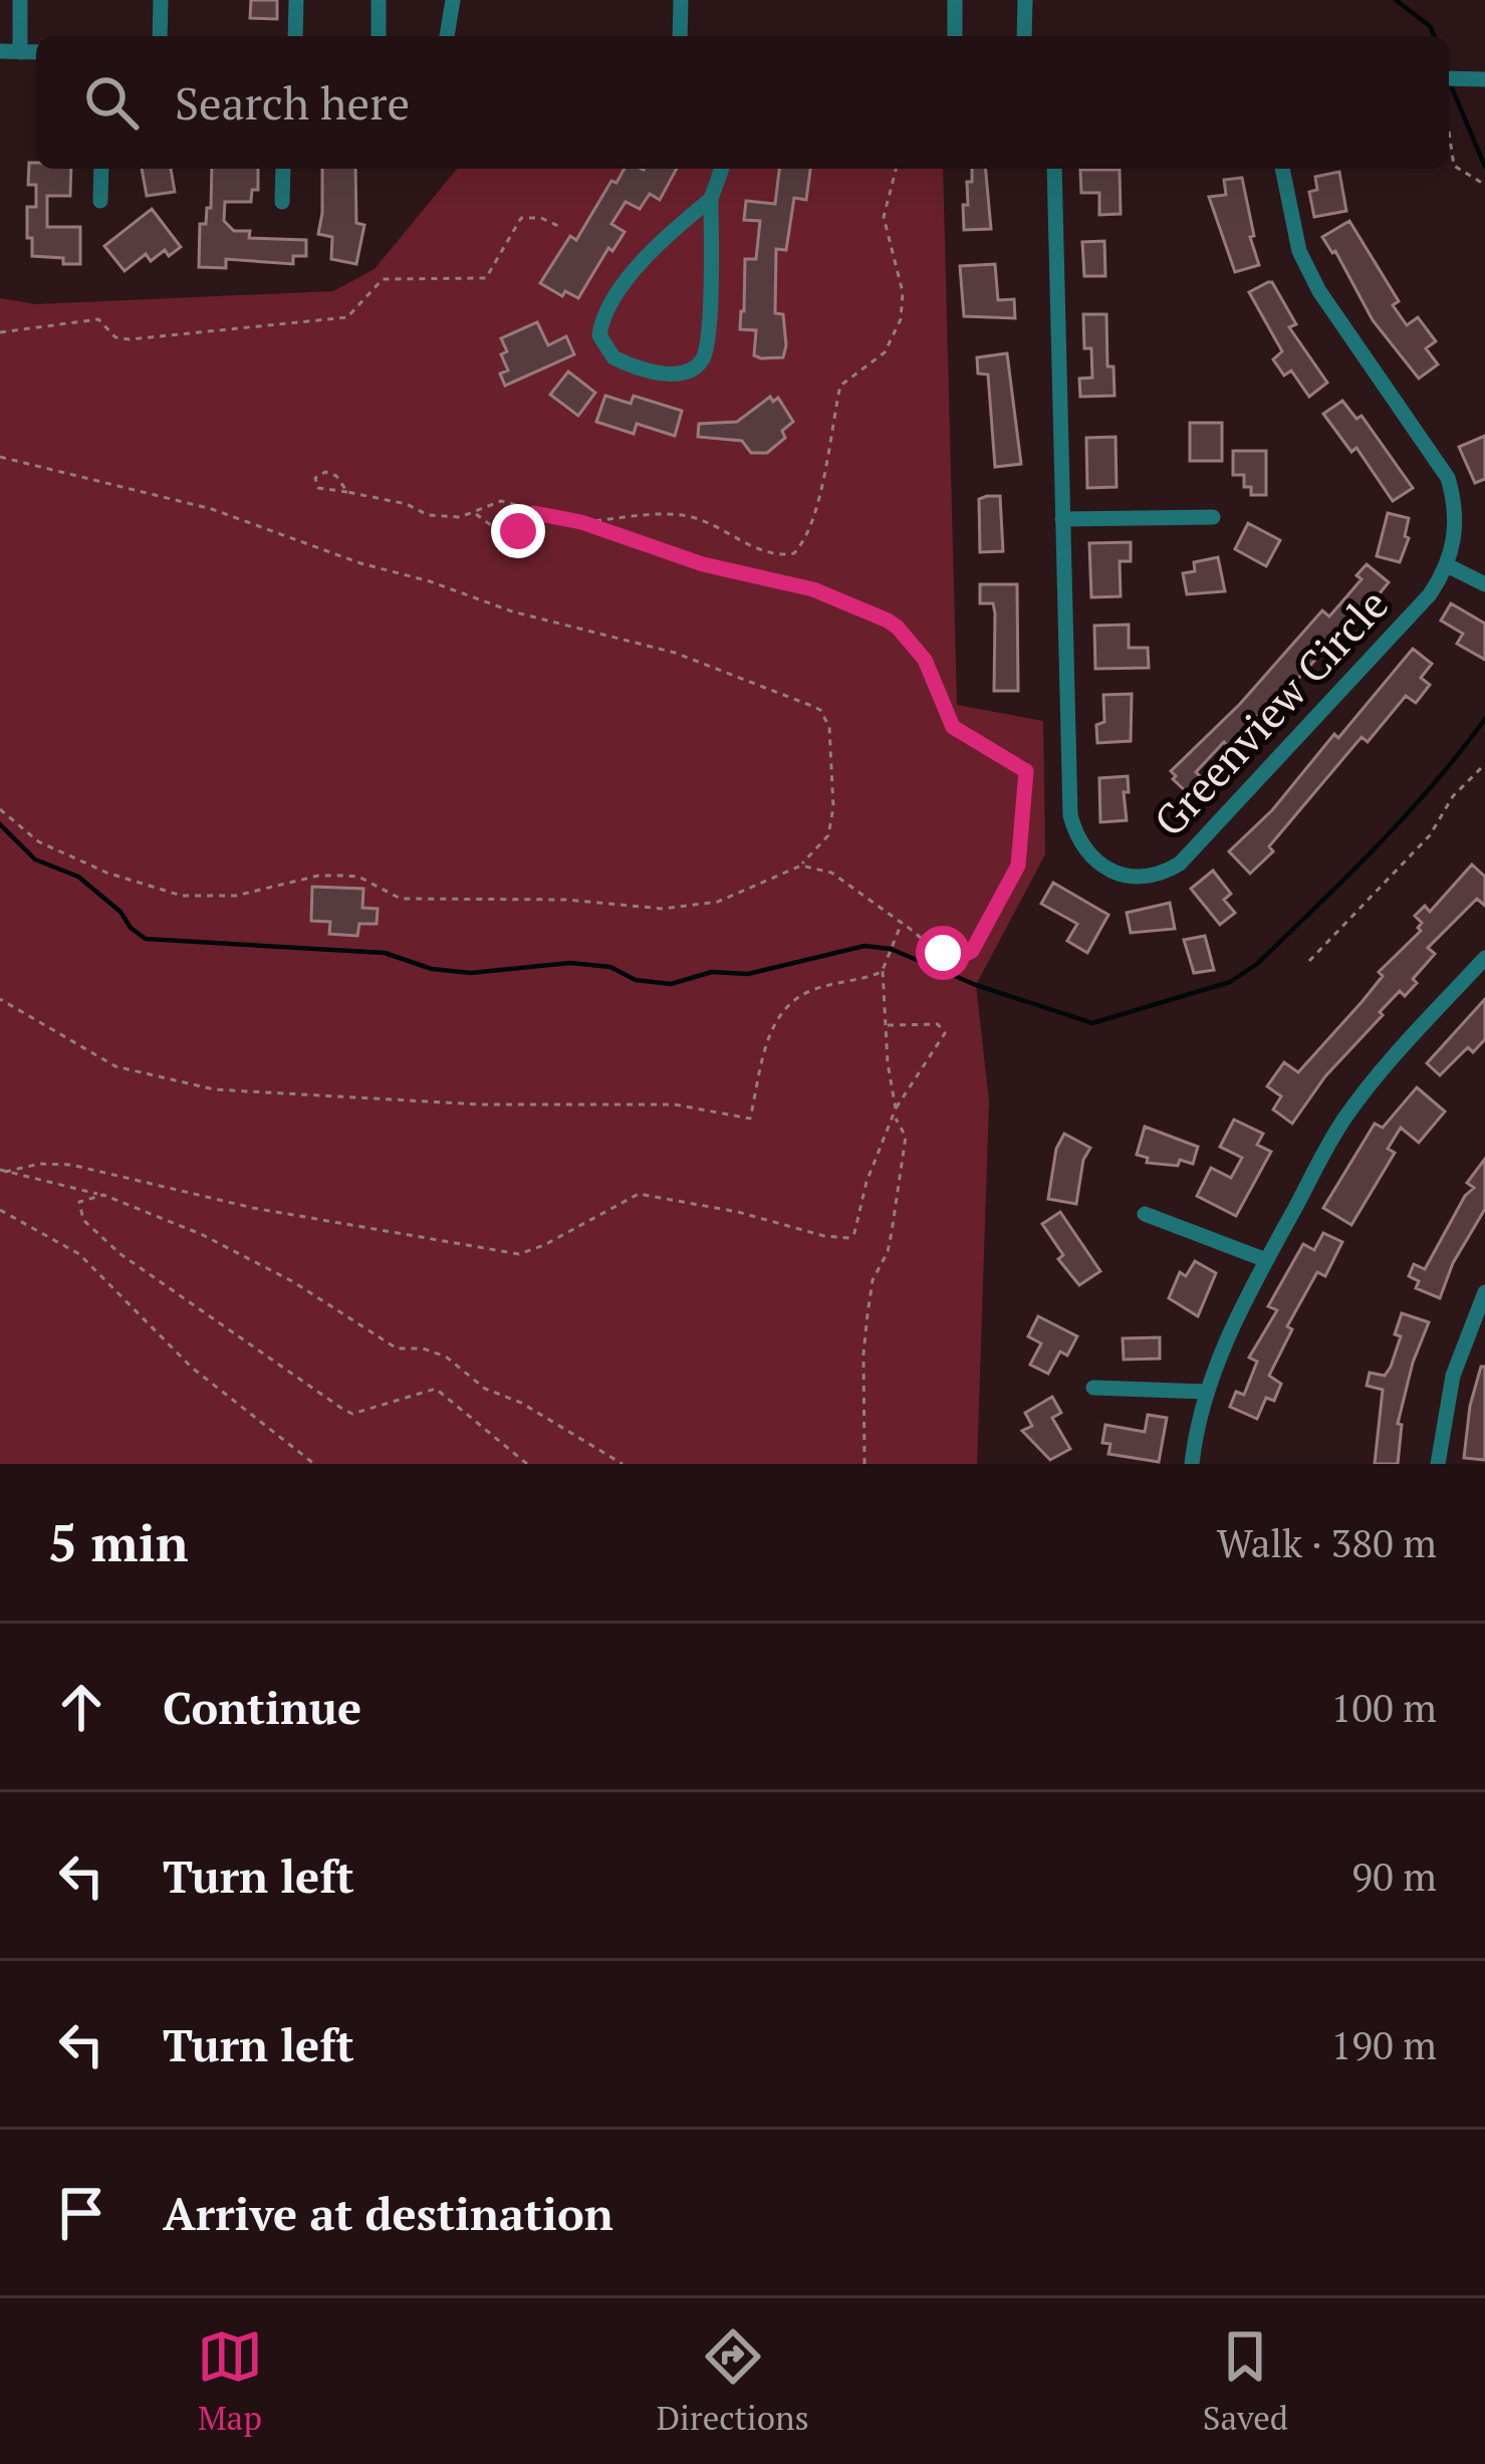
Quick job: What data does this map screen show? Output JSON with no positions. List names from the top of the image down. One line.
{"streets":{"street":["Greenview Circle"]},"page":{"search":"Search here","heading":["5 min","Walk · 380 m"],"list":[["Continue","100 m"],["Turn left","90 m"],["Turn left","190 m"],"Arrive at destination"],"nav":["Map","Directions","Saved"]}}
